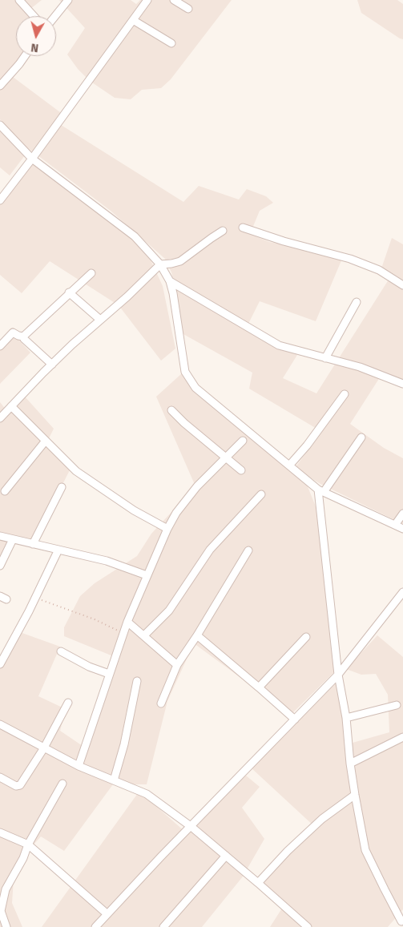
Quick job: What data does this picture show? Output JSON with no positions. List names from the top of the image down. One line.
{"north":"bottom"}
